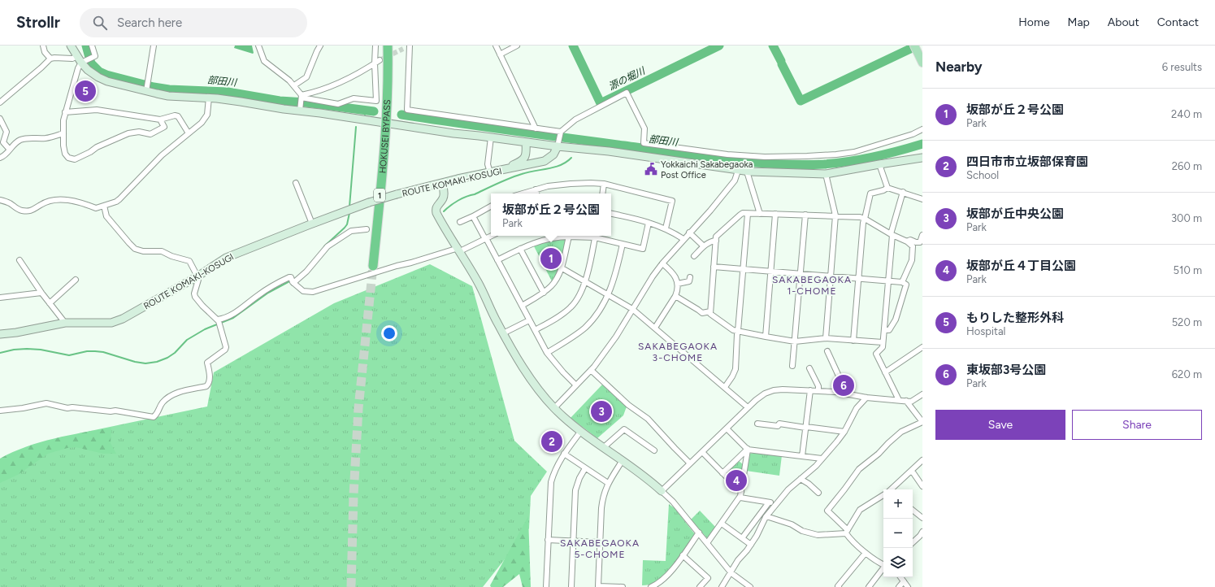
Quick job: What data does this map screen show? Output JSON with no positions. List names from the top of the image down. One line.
{"streets":{"highway":["HOKUSEI BYPASS","1"],"main road":["ROUTE KOMAKI-KOSUGI"]},"districts":["SAKABEGAOKA 1-CHOME","SAKABEGAOKA 3-CHOME","SAKABEGAOKA 5-CHOME"],"water":["源の堀川","部田川"],"places":{"public building":["Yokkaichi Sakabegaoka Post Office"]},"page":{"header":"Strollr","search":"Search here","nav":["Home","Map","About","Contact"],"heading":["Nearby","6 results"],"pins":["5","1","6","3","2","4"],"list":[{"mark":"1","name":"坂部が丘２号公園","note":"Park","value":"240 m"},{"mark":"2","name":"四日市市立坂部保育園","note":"School","value":"260 m"},{"mark":"3","name":"坂部が丘中央公園","note":"Park","value":"300 m"},{"mark":"4","name":"坂部が丘４丁目公園","note":"Park","value":"510 m"},{"mark":"5","name":"もりした整形外科","note":"Hospital","value":"520 m"},{"mark":"6","name":"東坂部3号公園","note":"Park","value":"620 m"}],"popup":["坂部が丘２号公園","Park"],"buttons":["Save","Share"],"map_buttons":["+","−"]}}
